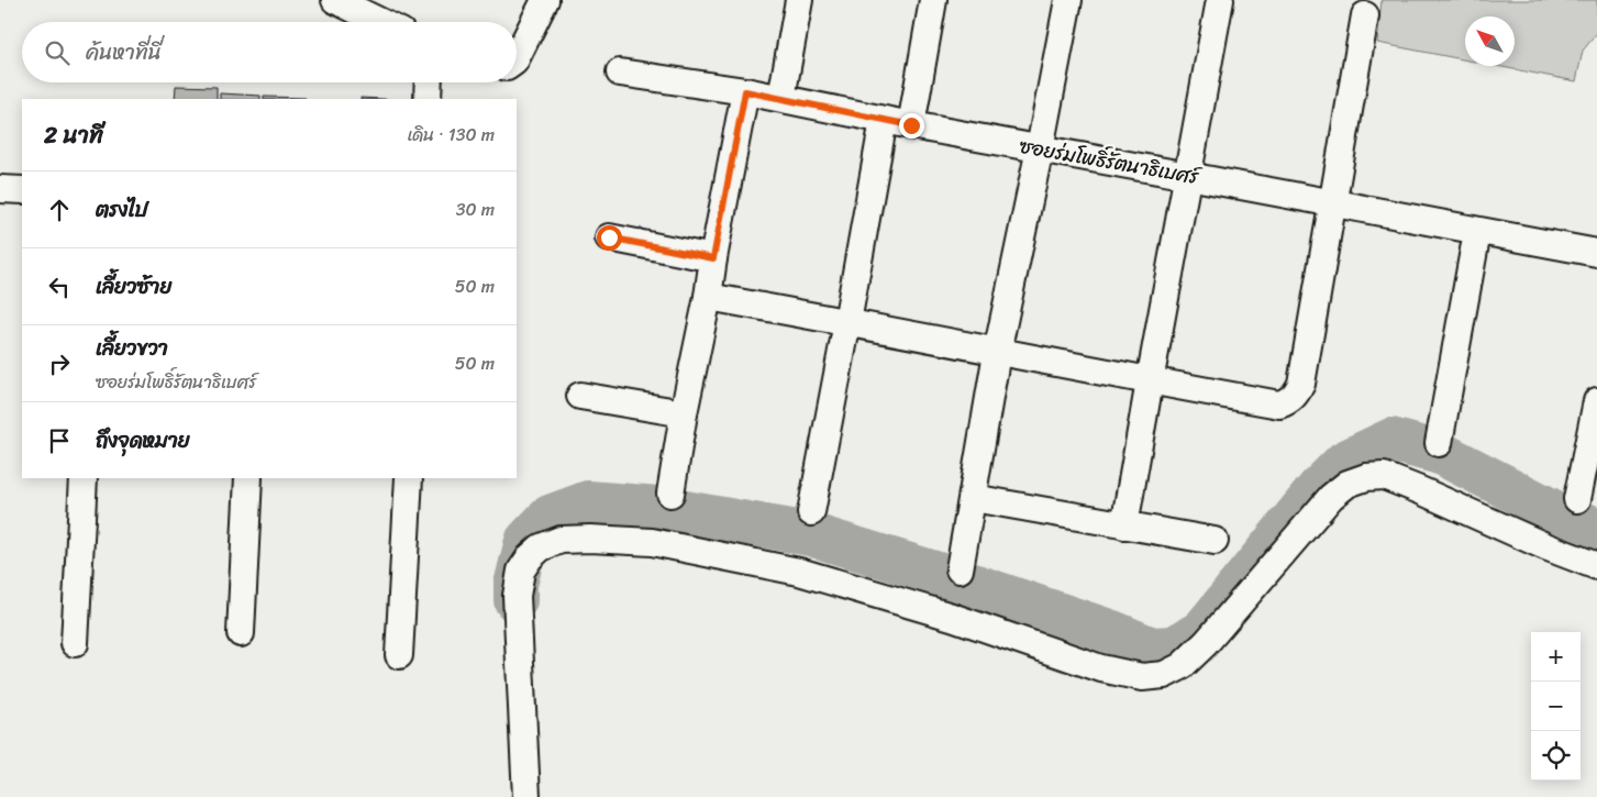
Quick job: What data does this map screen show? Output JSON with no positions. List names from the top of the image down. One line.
{"streets":{"street":["ซอยร่มโพธิ์รัตนาธิเบศร์"]},"north":"top left","page":{"search":"ค้นหาที่นี่","heading":["2 นาที","เดิน · 130 m"],"list":[["ตรงไป","30 m"],["เลี้ยวซ้าย","50 m"],["เลี้ยวขวา","ซอยร่มโพธิ์รัตนาธิเบศร์","50 m"],"ถึงจุดหมาย"],"map_buttons":["+","−"]}}
